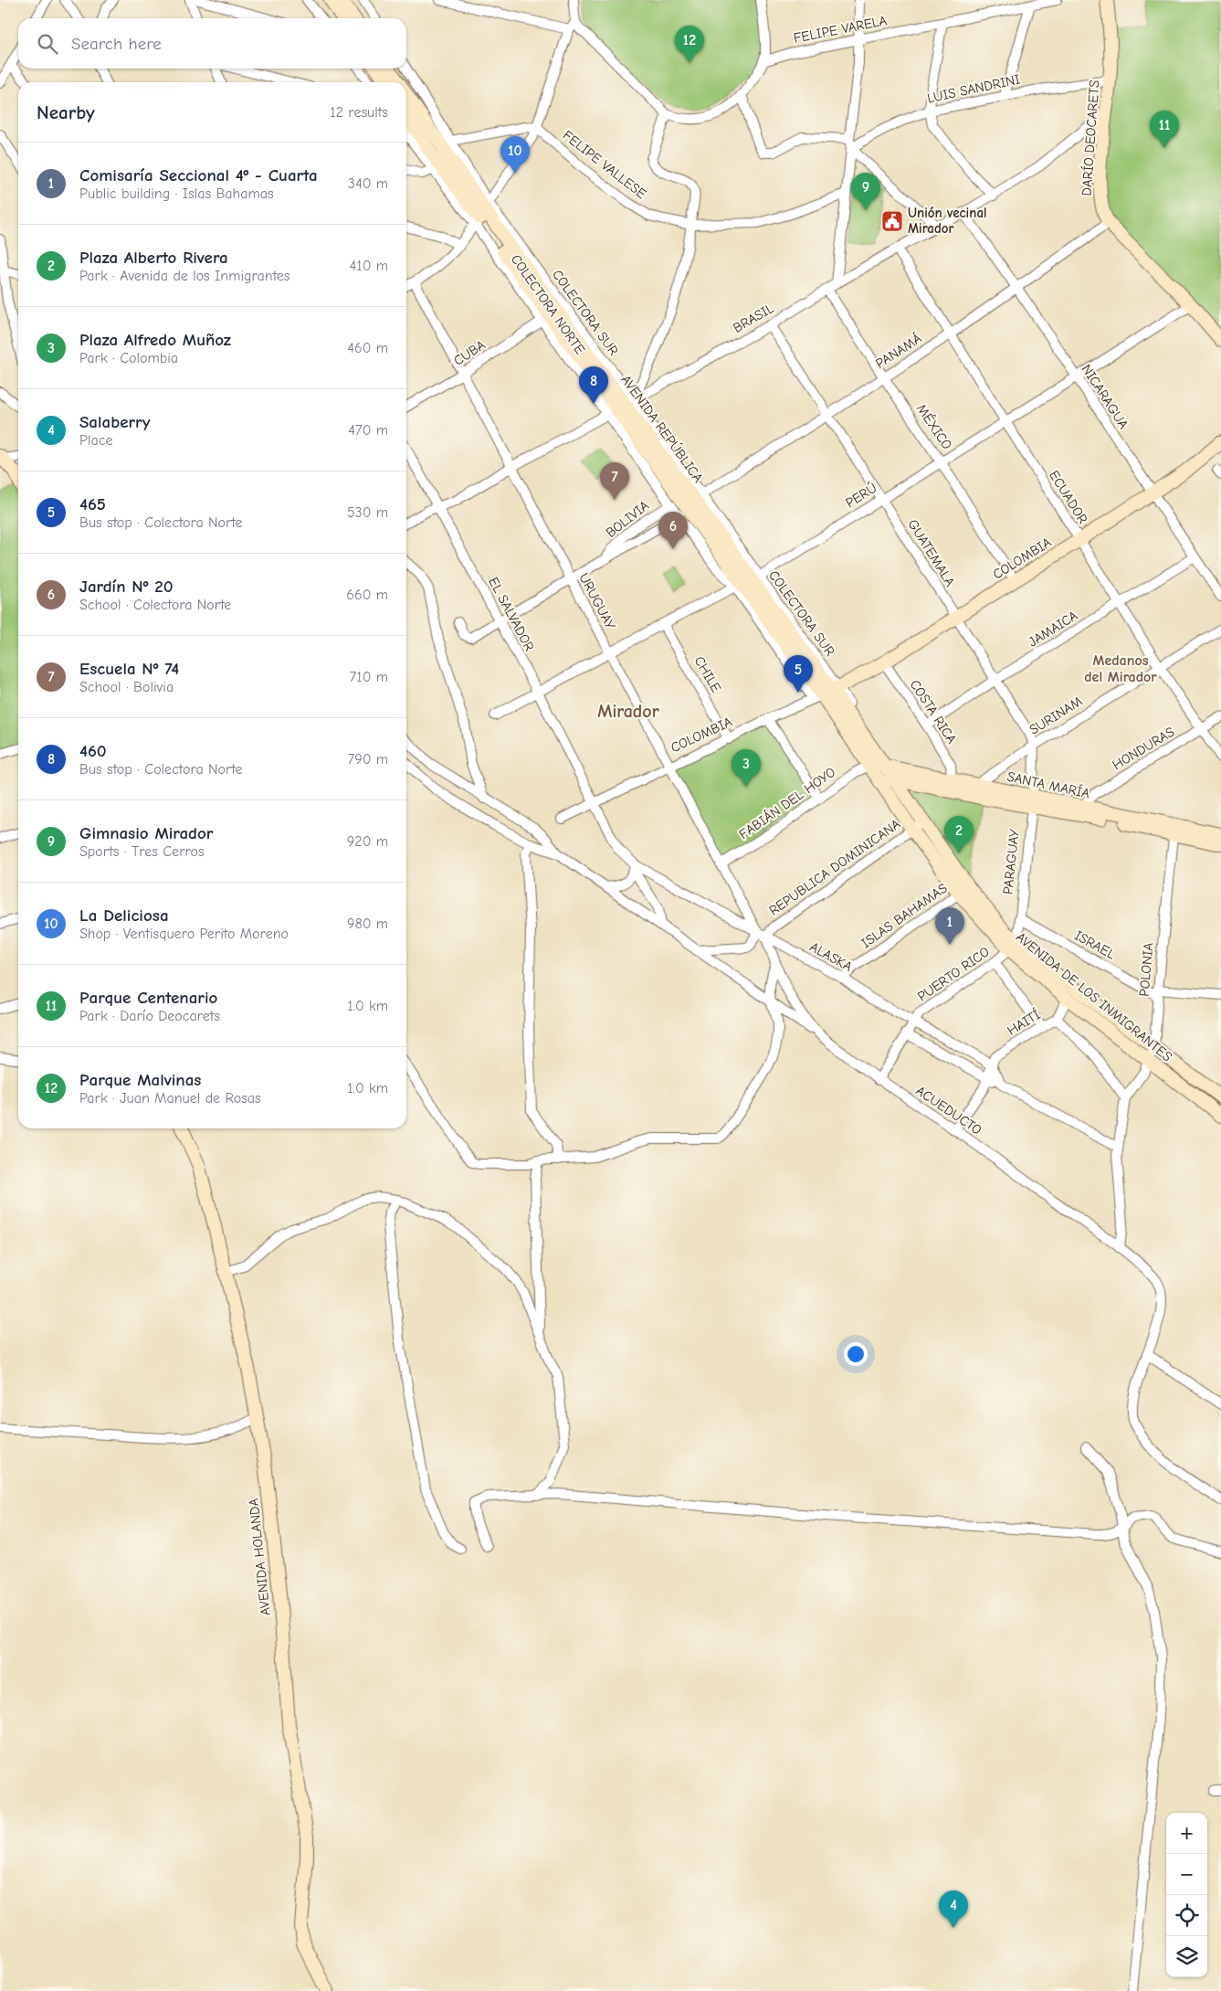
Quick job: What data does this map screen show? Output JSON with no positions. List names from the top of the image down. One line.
{"streets":{"street":["FELIPE VARELA","LUIS SANDRINI","DARÍO DEOCARETS","FELIPE VALLESE","COLECTORA SUR","BRASIL","PANAMÁ","CUBA","NICARAGUA","MÉXICO","AVENIDA REPÚBLICA","PERÚ","ECUADOR","BOLIVIA","GUATEMALA","COLOMBIA","URUGUAY","EL SALVADOR","JAMAICA","CHILE","COSTA RICA","SURINAM","HONDURAS","SANTA MARÍA","FABIÁN DEL HOYO","PARAGUAY","REPUBLICA DOMINICANA","ISLAS BAHAMAS","ISRAEL","ALASKA","POLONIA","PUERTO RICO","AVENIDA DE LOS INMIGRANTES","HAITÍ","ACUEDUCTO","AVENIDA HOLANDA"]},"crossings":[["LUIS SANDRINI","DARÍO DEOCARETS"],["DARÍO DEOCARETS","BRASIL"],["DARÍO DEOCARETS","PANAMÁ"],["DARÍO DEOCARETS","PERÚ"],["COLECTORA SUR","BRASIL"],["COLECTORA SUR","PANAMÁ"],["COLECTORA SUR","AVENIDA REPÚBLICA"],["COLECTORA SUR","PERÚ"],["BRASIL","NICARAGUA"],["BRASIL","MÉXICO"],["BRASIL","AVENIDA REPÚBLICA"],["BRASIL","ECUADOR"],["BRASIL","GUATEMALA"],["BRASIL","URUGUAY"],["BRASIL","EL SALVADOR"],["PANAMÁ","NICARAGUA"],["PANAMÁ","MÉXICO"],["PANAMÁ","ECUADOR"],["PANAMÁ","GUATEMALA"],["CUBA","AVENIDA REPÚBLICA"],["CUBA","URUGUAY"],["NICARAGUA","PERÚ"],["NICARAGUA","COLOMBIA"],["NICARAGUA","JAMAICA"],["MÉXICO","PERÚ"],["MÉXICO","COLOMBIA"],["AVENIDA REPÚBLICA","PERÚ"],["AVENIDA REPÚBLICA","COLOMBIA"],["AVENIDA REPÚBLICA","SANTA MARÍA"],["AVENIDA REPÚBLICA","FABIÁN DEL HOYO"],["AVENIDA REPÚBLICA","AVENIDA DE LOS INMIGRANTES"],["PERÚ","ECUADOR"],["PERÚ","GUATEMALA"],["PERÚ","URUGUAY"],["PERÚ","EL SALVADOR"],["PERÚ","CHILE"],["ECUADOR","COLOMBIA"],["ECUADOR","JAMAICA"],["ECUADOR","SURINAM"],["ECUADOR","HONDURAS"],["BOLIVIA","URUGUAY"],["BOLIVIA","EL SALVADOR"],["GUATEMALA","COLOMBIA"],["GUATEMALA","JAMAICA"],["GUATEMALA","SURINAM"],["GUATEMALA","SANTA MARÍA"],["GUATEMALA","PARAGUAY"],["COLOMBIA","URUGUAY"],["COLOMBIA","EL SALVADOR"],["COLOMBIA","CHILE"],["COLOMBIA","COSTA RICA"],["URUGUAY","FABIÁN DEL HOYO"],["URUGUAY","REPUBLICA DOMINICANA"],["URUGUAY","ALASKA"],["URUGUAY","ACUEDUCTO"],["EL SALVADOR","ALASKA"],["JAMAICA","COSTA RICA"],["COSTA RICA","SANTA MARÍA"],["SURINAM","SANTA MARÍA"],["HONDURAS","SANTA MARÍA"],["SANTA MARÍA","FABIÁN DEL HOYO"],["SANTA MARÍA","PARAGUAY"],["SANTA MARÍA","POLONIA"],["SANTA MARÍA","AVENIDA DE LOS INMIGRANTES"],["PARAGUAY","ISRAEL"],["PARAGUAY","PUERTO RICO"],["PARAGUAY","AVENIDA DE LOS INMIGRANTES"],["REPUBLICA DOMINICANA","ALASKA"],["REPUBLICA DOMINICANA","AVENIDA DE LOS INMIGRANTES"],["REPUBLICA DOMINICANA","ACUEDUCTO"],["ISLAS BAHAMAS","ALASKA"],["ISLAS BAHAMAS","AVENIDA DE LOS INMIGRANTES"],["ISRAEL","POLONIA"],["ALASKA","PUERTO RICO"],["ALASKA","HAITÍ"],["ALASKA","ACUEDUCTO"],["POLONIA","AVENIDA DE LOS INMIGRANTES"],["PUERTO RICO","AVENIDA DE LOS INMIGRANTES"],["PUERTO RICO","ACUEDUCTO"],["AVENIDA DE LOS INMIGRANTES","HAITÍ"],["HAITÍ","ACUEDUCTO"]],"districts":["Medanos del Mirador","Mirador"],"places":{"public building":["Unión vecinal Mirador"]},"page":{"search":"Search here","pins":["12","11","10","9","8","7","6","5","3","2","1","4"],"heading":["Nearby","12 results"],"list":[{"mark":"1","name":"Comisaría Seccional 4º - Cuarta","note":"Public building · Islas Bahamas","value":"340 m"},{"mark":"2","name":"Plaza Alberto Rivera","note":"Park · Avenida de los Inmigrantes","value":"410 m"},{"mark":"3","name":"Plaza Alfredo Muñoz","note":"Park · Colombia","value":"460 m"},{"mark":"4","name":"Salaberry","note":"Place","value":"470 m"},{"mark":"5","name":"465","note":"Bus stop · Colectora Norte","value":"530 m"},{"mark":"6","name":"Jardín Nº 20","note":"School · Colectora Norte","value":"660 m"},{"mark":"7","name":"Escuela Nº 74","note":"School · Bolivia","value":"710 m"},{"mark":"8","name":"460","note":"Bus stop · Colectora Norte","value":"790 m"},{"mark":"9","name":"Gimnasio Mirador","note":"Sports · Tres Cerros","value":"920 m"},{"mark":"10","name":"La Deliciosa","note":"Shop · Ventisquero Perito Moreno","value":"980 m"},{"mark":"11","name":"Parque Centenario","note":"Park · Darío Deocarets","value":"1.0 km"},{"mark":"12","name":"Parque Malvinas","note":"Park · Juan Manuel de Rosas","value":"1.0 km"}],"map_buttons":["+","−"]}}
